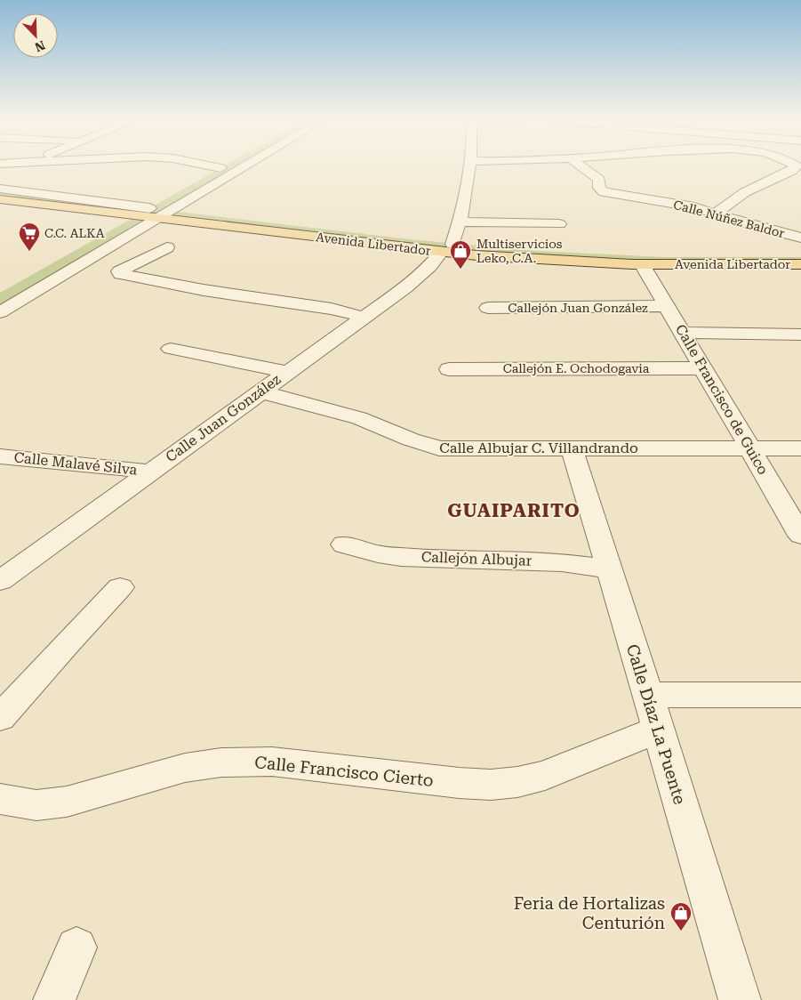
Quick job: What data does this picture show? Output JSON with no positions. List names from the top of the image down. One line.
{"streets":{"main road":["Avenida Libertador"],"street":["Calle Núñez Baldor","Callejón Juan González","Callejón E. Ochodogavia","Calle Francisco de Guico","Calle Juan González","Calle Albujar C. Villandrando","Calle Malavé Silva","Callejón Albujar","Calle Díaz La Puente","Calle Francisco Cierto"]},"crossings":[["Avenida Libertador","Calle Francisco de Guico"],["Avenida Libertador","Calle Juan González"],["Callejón Juan González","Calle Francisco de Guico"],["Callejón E. Ochodogavia","Calle Francisco de Guico"],["Calle Francisco de Guico","Calle Albujar C. Villandrando"],["Calle Juan González","Calle Albujar C. Villandrando"],["Calle Juan González","Calle Malavé Silva"],["Calle Albujar C. Villandrando","Calle Díaz La Puente"],["Callejón Albujar","Calle Díaz La Puente"],["Calle Díaz La Puente","Calle Francisco Cierto"]],"districts":["GUAIPARITO"],"places":{"supermarket":["C.C. ALKA"],"shop":["Multiservicios Leko, C.A.","Feria de Hortalizas Centurión"]},"north":"bottom right"}
